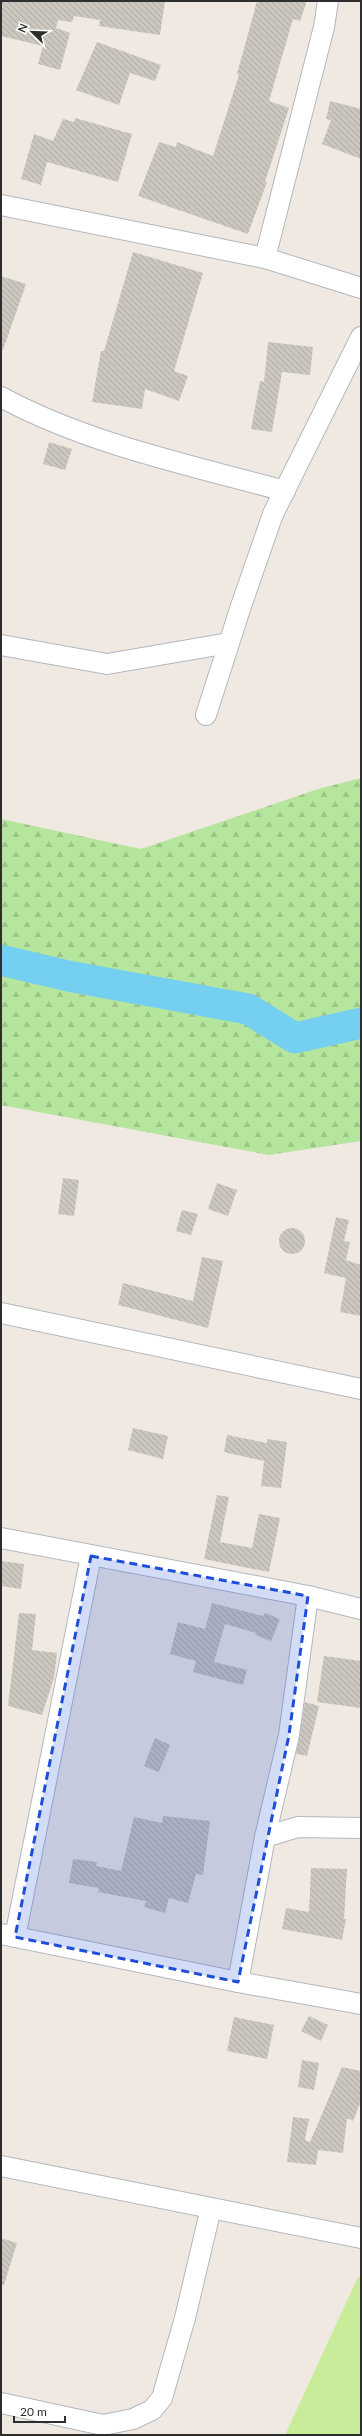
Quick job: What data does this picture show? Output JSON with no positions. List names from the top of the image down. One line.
{"scale_bar":"20 m","north":"top left"}
